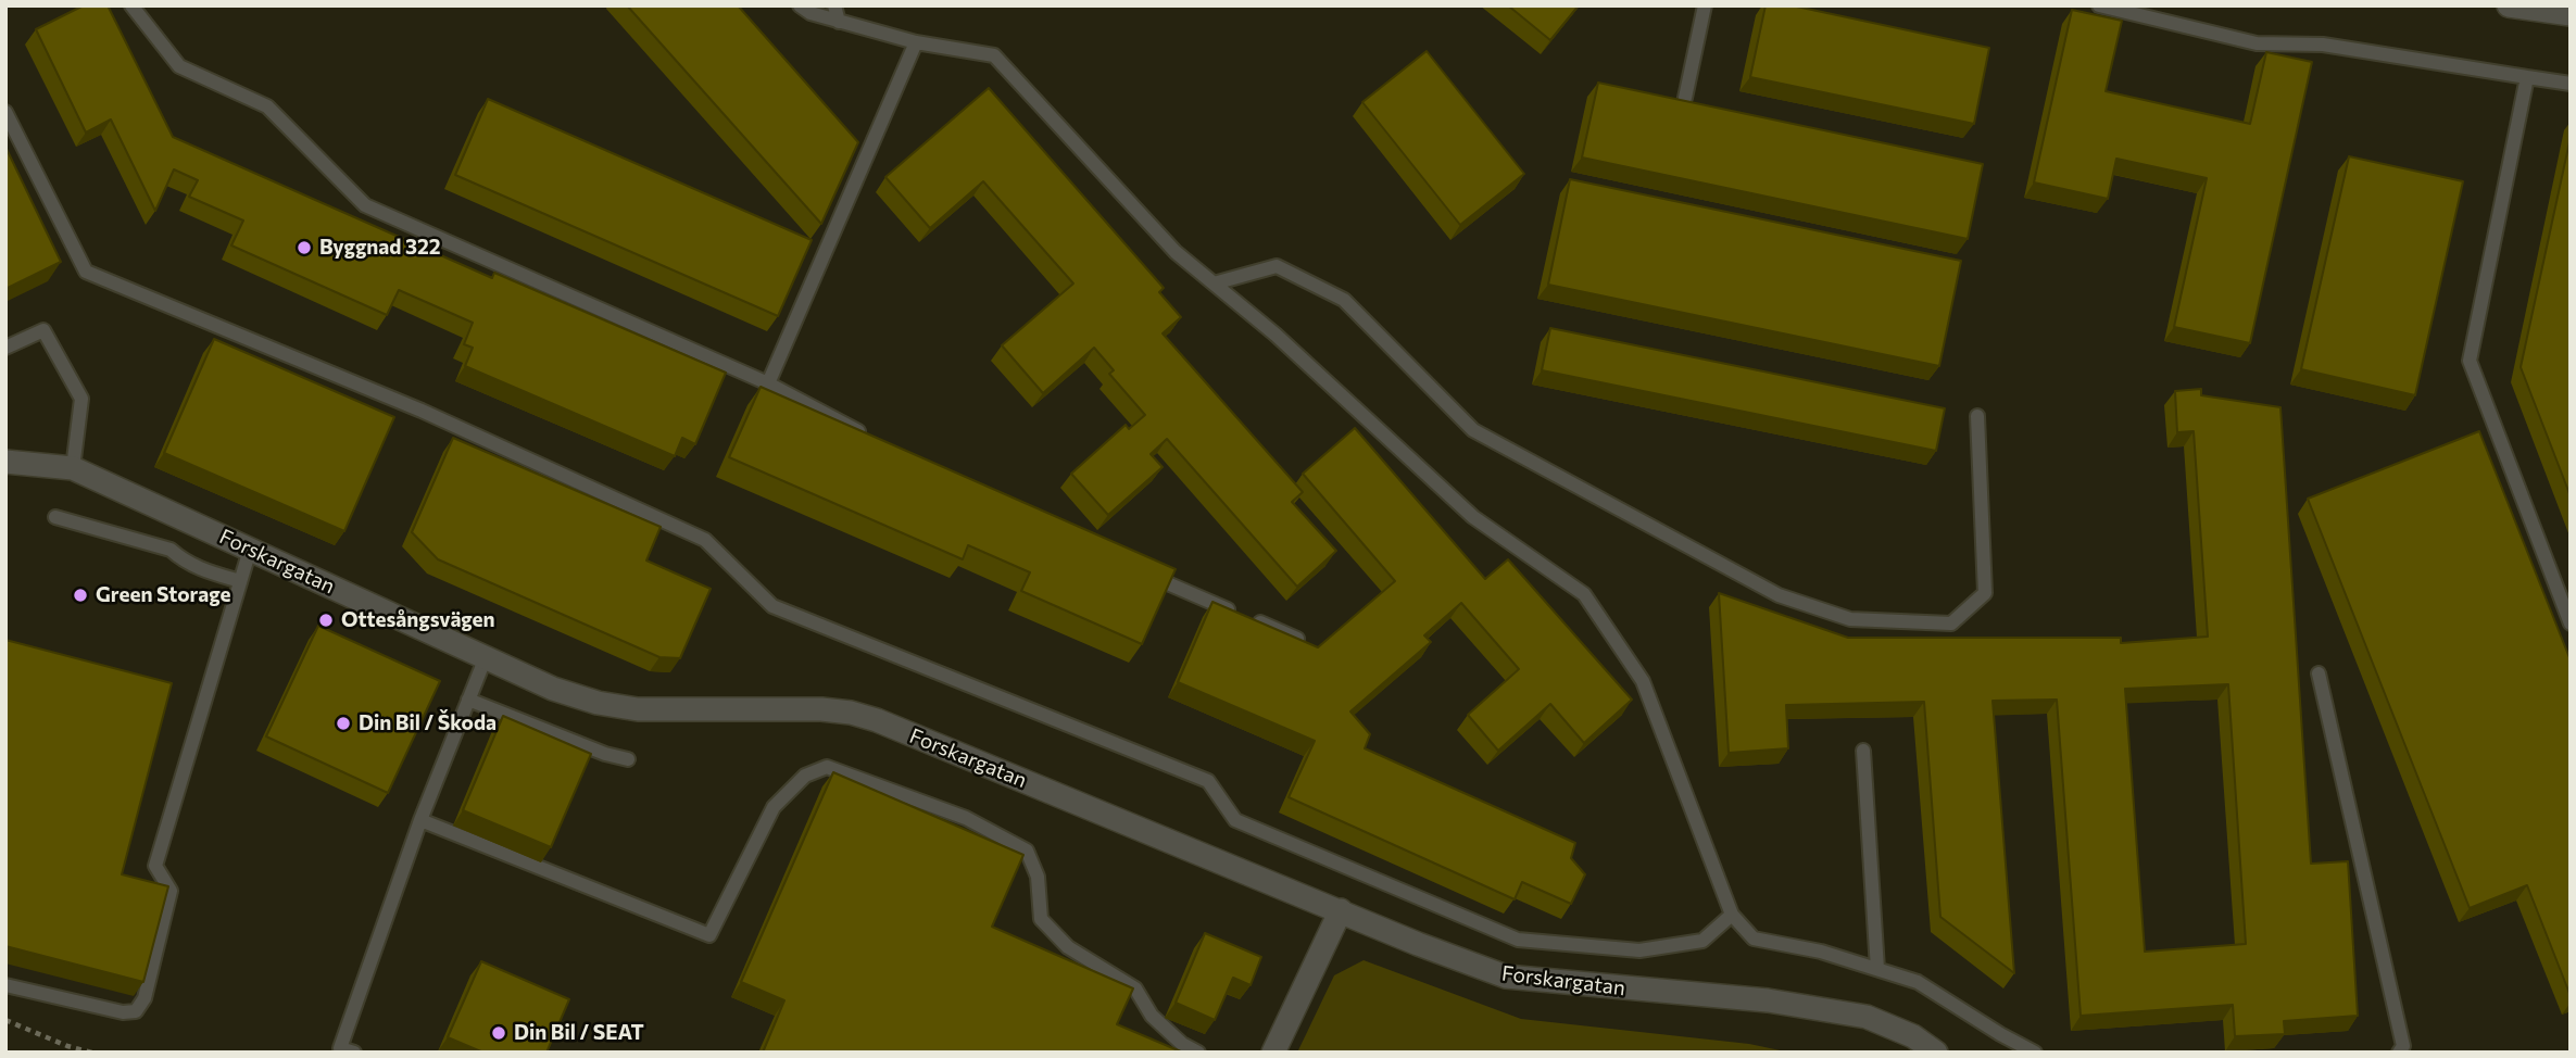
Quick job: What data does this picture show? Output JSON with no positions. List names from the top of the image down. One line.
{"streets":{"street":["Forskargatan"]},"places":["Byggnad 322","Green Storage","Ottesångsvägen","Din Bil / Škoda","Din Bil / SEAT"]}
